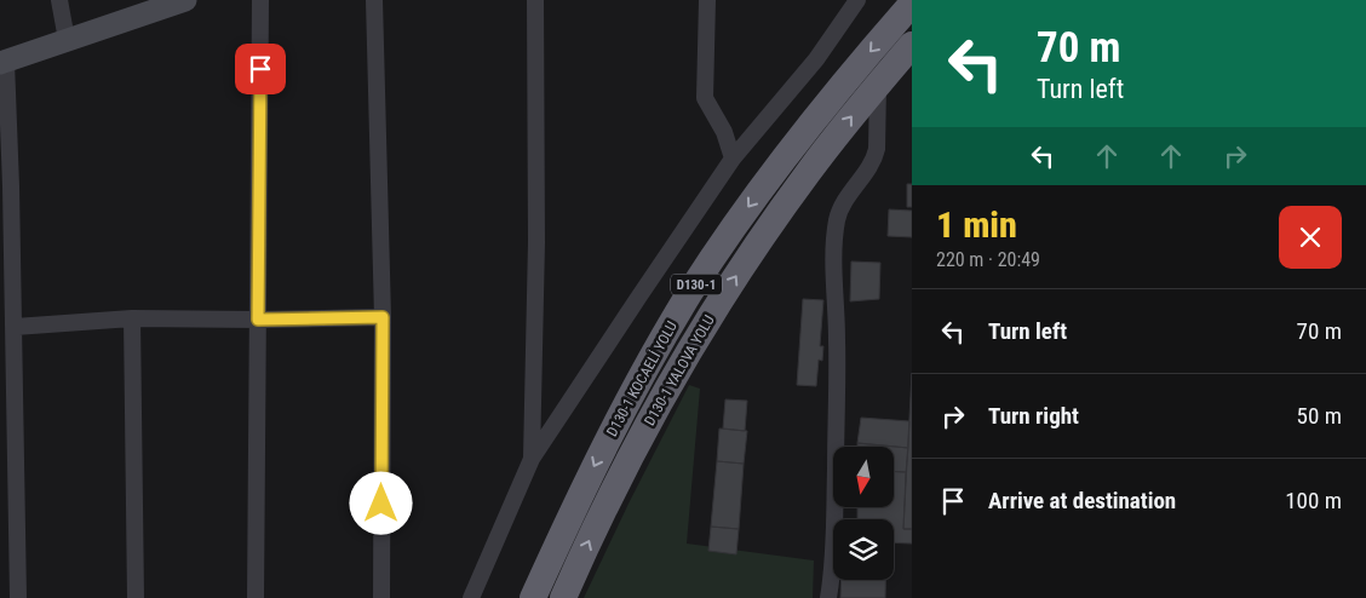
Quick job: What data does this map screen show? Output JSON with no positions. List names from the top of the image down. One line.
{"streets":{"highway":["D130-1","D130-1 YALOVA YOLU","D130-1 KOCAELİ YOLU"]},"one_way":["D130-1 YALOVA YOLU","D130-1 KOCAELİ YOLU"],"north":"bottom","page":{"turn":["70 m","Turn left"],"heading":["1 min","220 m · 20:49"],"list":[{"name":"Turn left","value":"70 m"},{"name":"Turn right","value":"50 m"},{"name":"Arrive at destination","value":"100 m"}]}}
